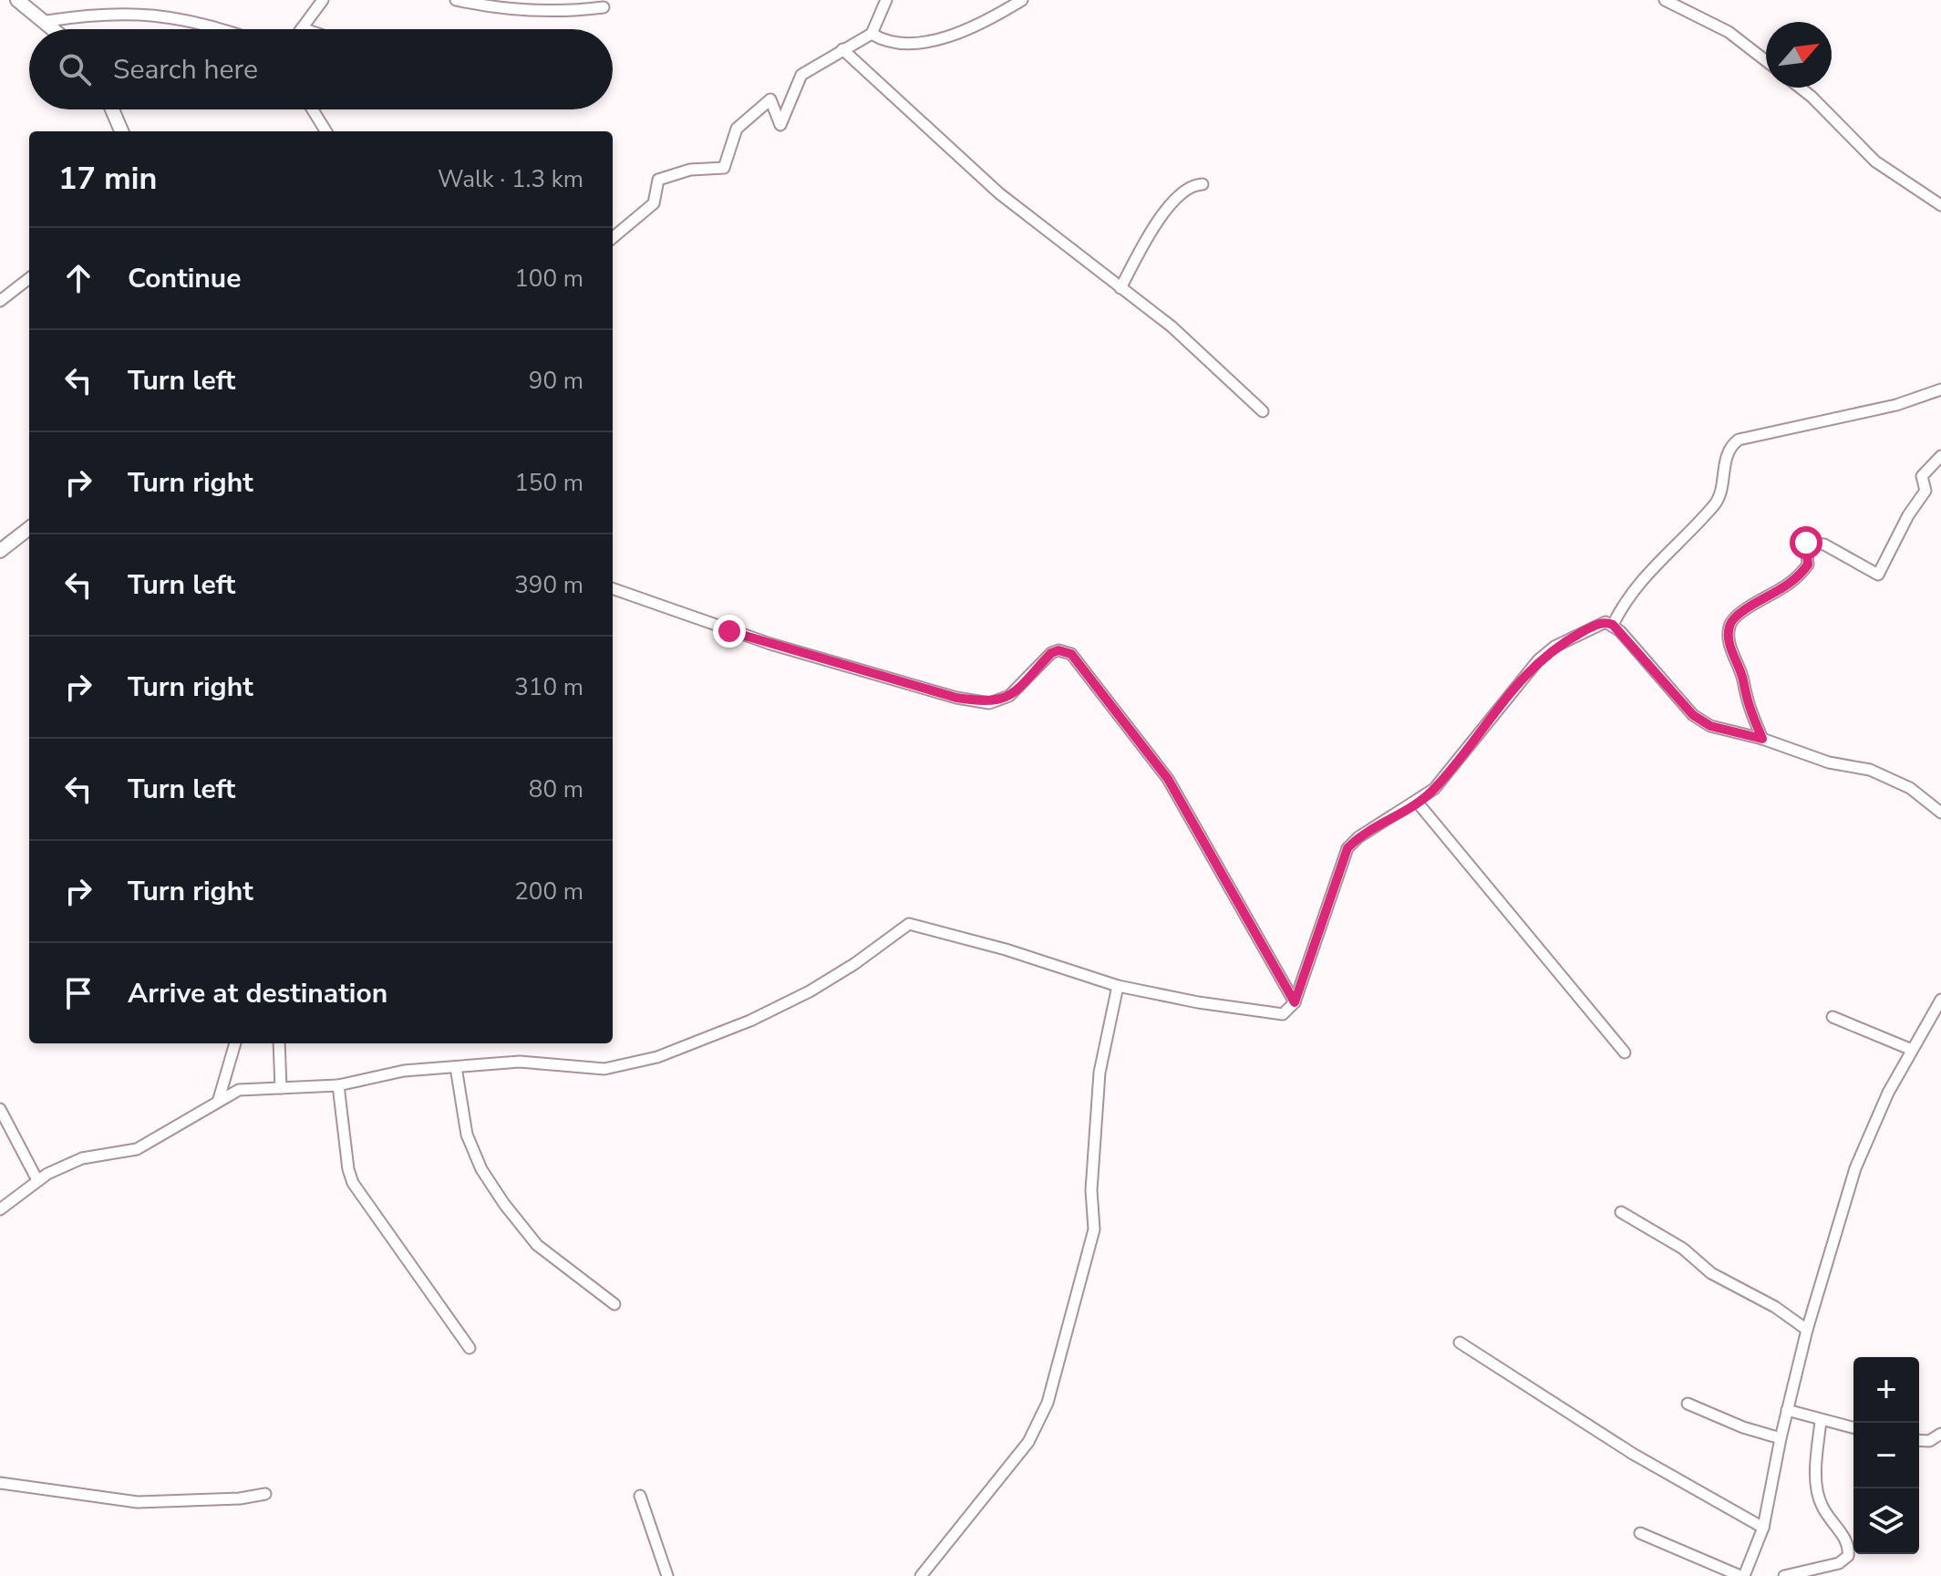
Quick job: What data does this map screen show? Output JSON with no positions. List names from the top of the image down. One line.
{"north":"top right","page":{"search":"Search here","heading":["17 min","Walk · 1.3 km"],"list":[["Continue","100 m"],["Turn left","90 m"],["Turn right","150 m"],["Turn left","390 m"],["Turn right","310 m"],["Turn left","80 m"],["Turn right","200 m"],"Arrive at destination"],"map_buttons":["+","−"]}}
